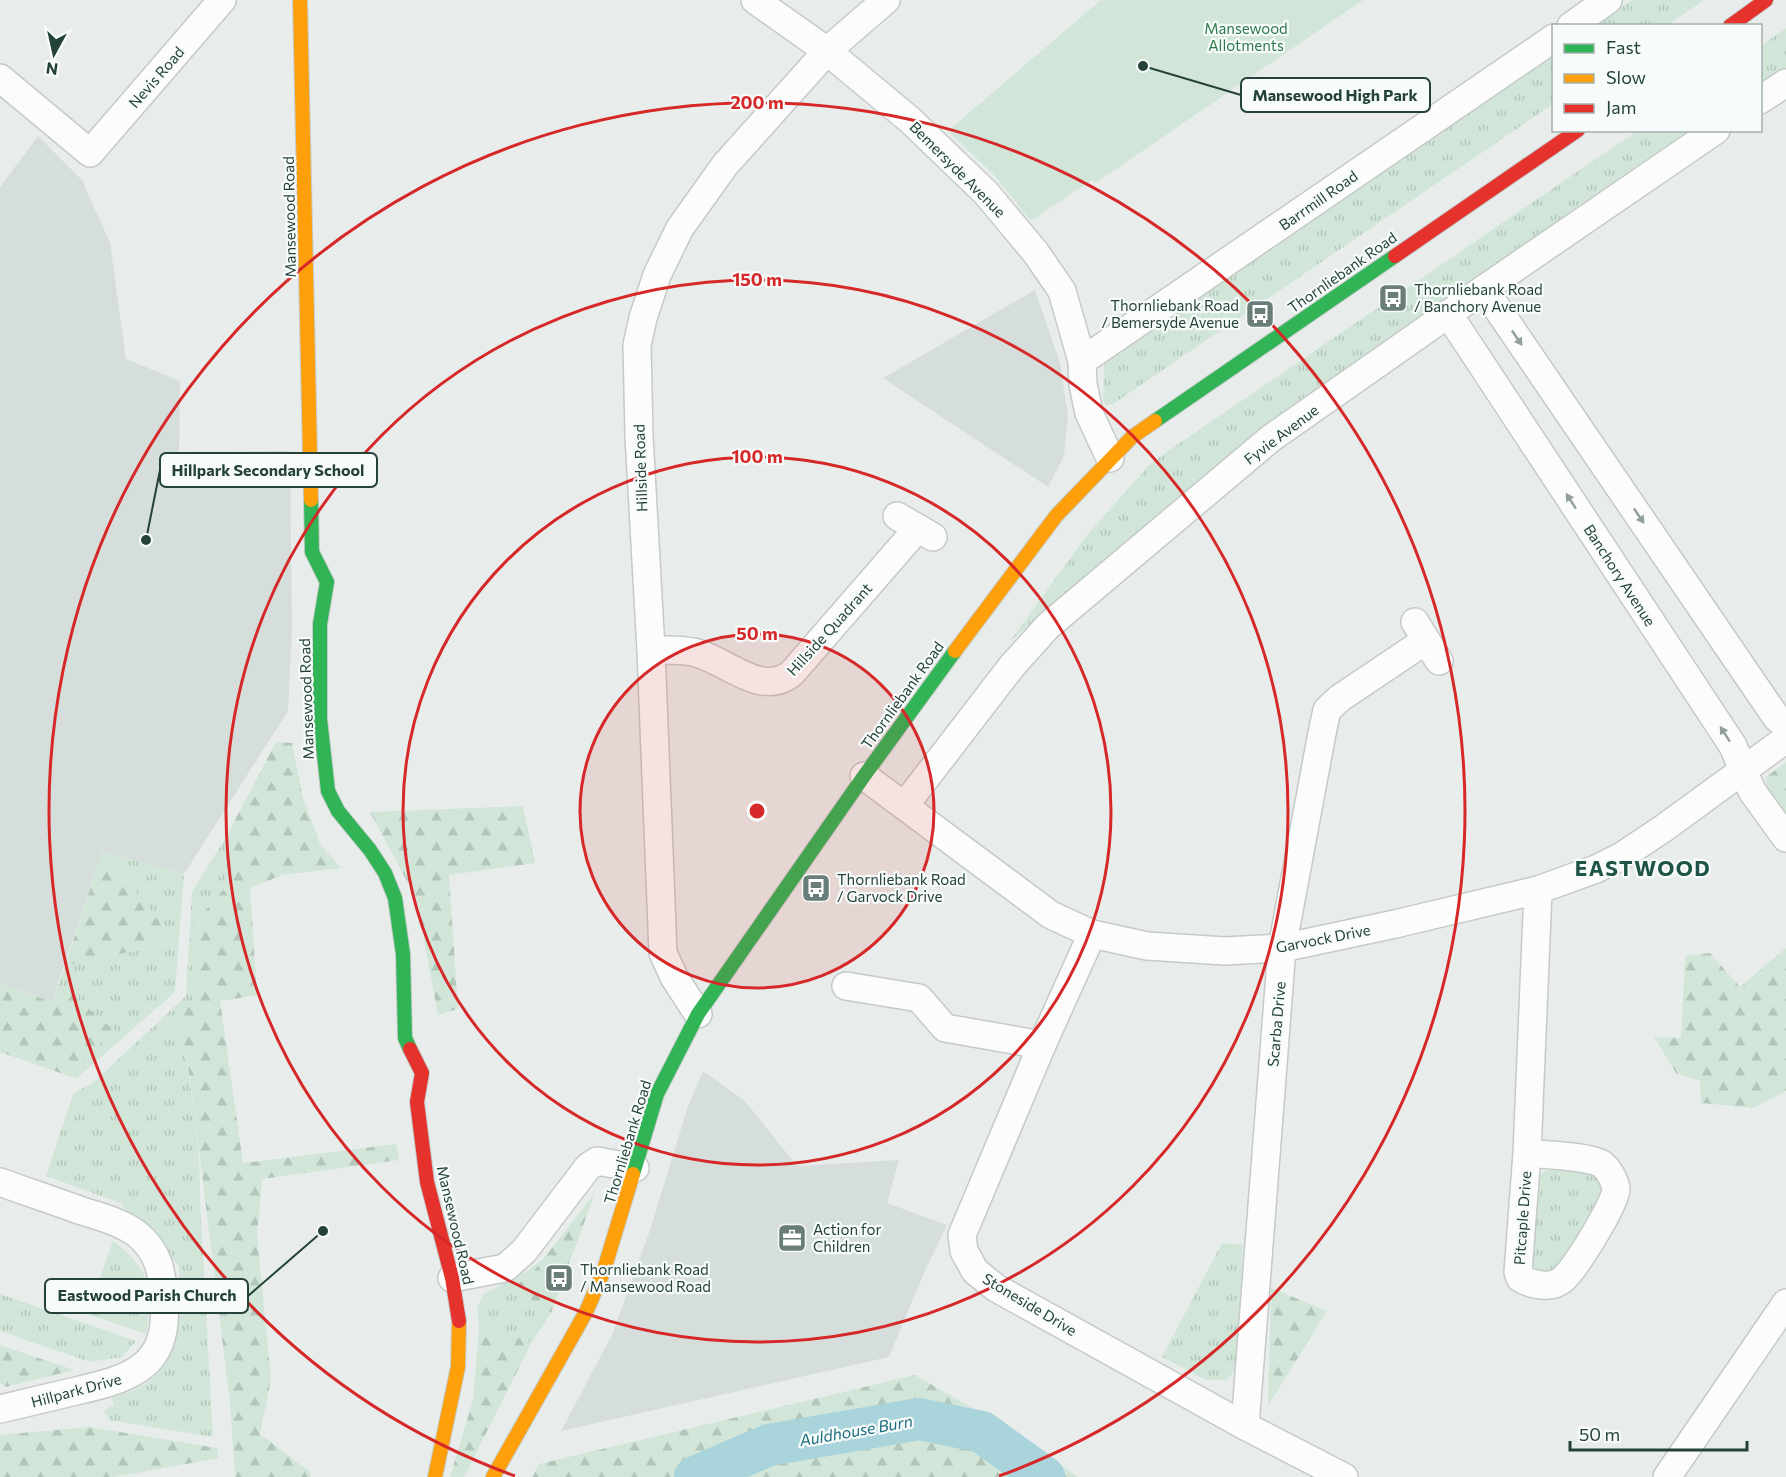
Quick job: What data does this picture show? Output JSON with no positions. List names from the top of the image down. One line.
{"streets":{"main road":["Mansewood Road","Thornliebank Road"],"street":["Nevis Road","Bemersyde Avenue","Barrmill Road","Fyvie Avenue","Hillside Road","Banchory Avenue","Hillside Quadrant","Garvock Drive","Scarba Drive","Pitcaple Drive","Stoneside Drive","Hillpark Drive"]},"crossings":[["Bemersyde Avenue","Barrmill Road"],["Bemersyde Avenue","Thornliebank Road"],["Bemersyde Avenue","Hillside Road"],["Thornliebank Road","Hillside Road"],["Thornliebank Road","Garvock Drive"],["Fyvie Avenue","Banchory Avenue"],["Fyvie Avenue","Garvock Drive"],["Hillside Road","Hillside Quadrant"],["Banchory Avenue","Garvock Drive"],["Garvock Drive","Scarba Drive"],["Garvock Drive","Pitcaple Drive"],["Garvock Drive","Stoneside Drive"],["Scarba Drive","Stoneside Drive"]],"districts":["EASTWOOD"],"water":["Auldhouse Burn"],"parks":["Mansewood Allotments"],"places":{"other":["Mansewood High Park","Hillpark Secondary School","Eastwood Parish Church"],"bus stop":["Thornliebank Road / Banchory Avenue","Thornliebank Road / Bemersyde Avenue","Thornliebank Road / Garvock Drive","Thornliebank Road / Mansewood Road"],"office":["Action for Children"]},"legend":["Fast","Slow","Jam"],"scale_bar":"50 m","north":"bottom","rings":["200 m","150 m","100 m","50 m"]}
